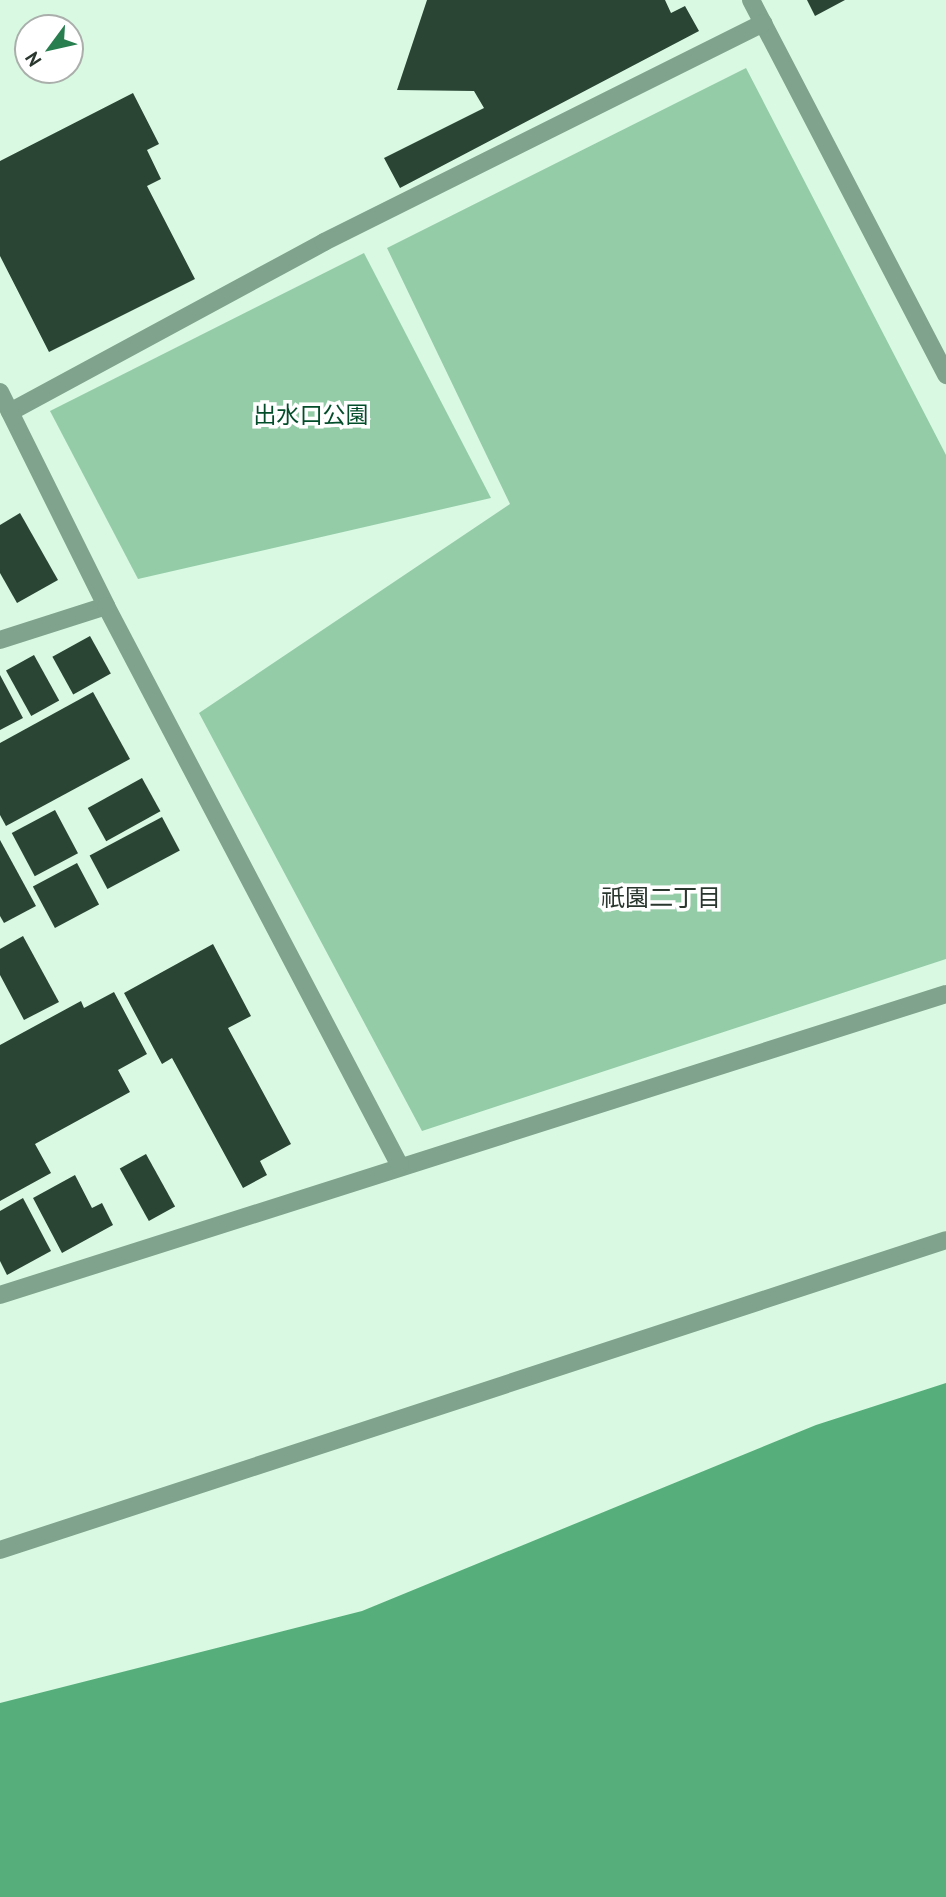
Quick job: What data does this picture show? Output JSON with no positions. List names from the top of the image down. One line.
{"districts":["祇園二丁目"],"parks":["出水口公園"],"north":"bottom left"}
